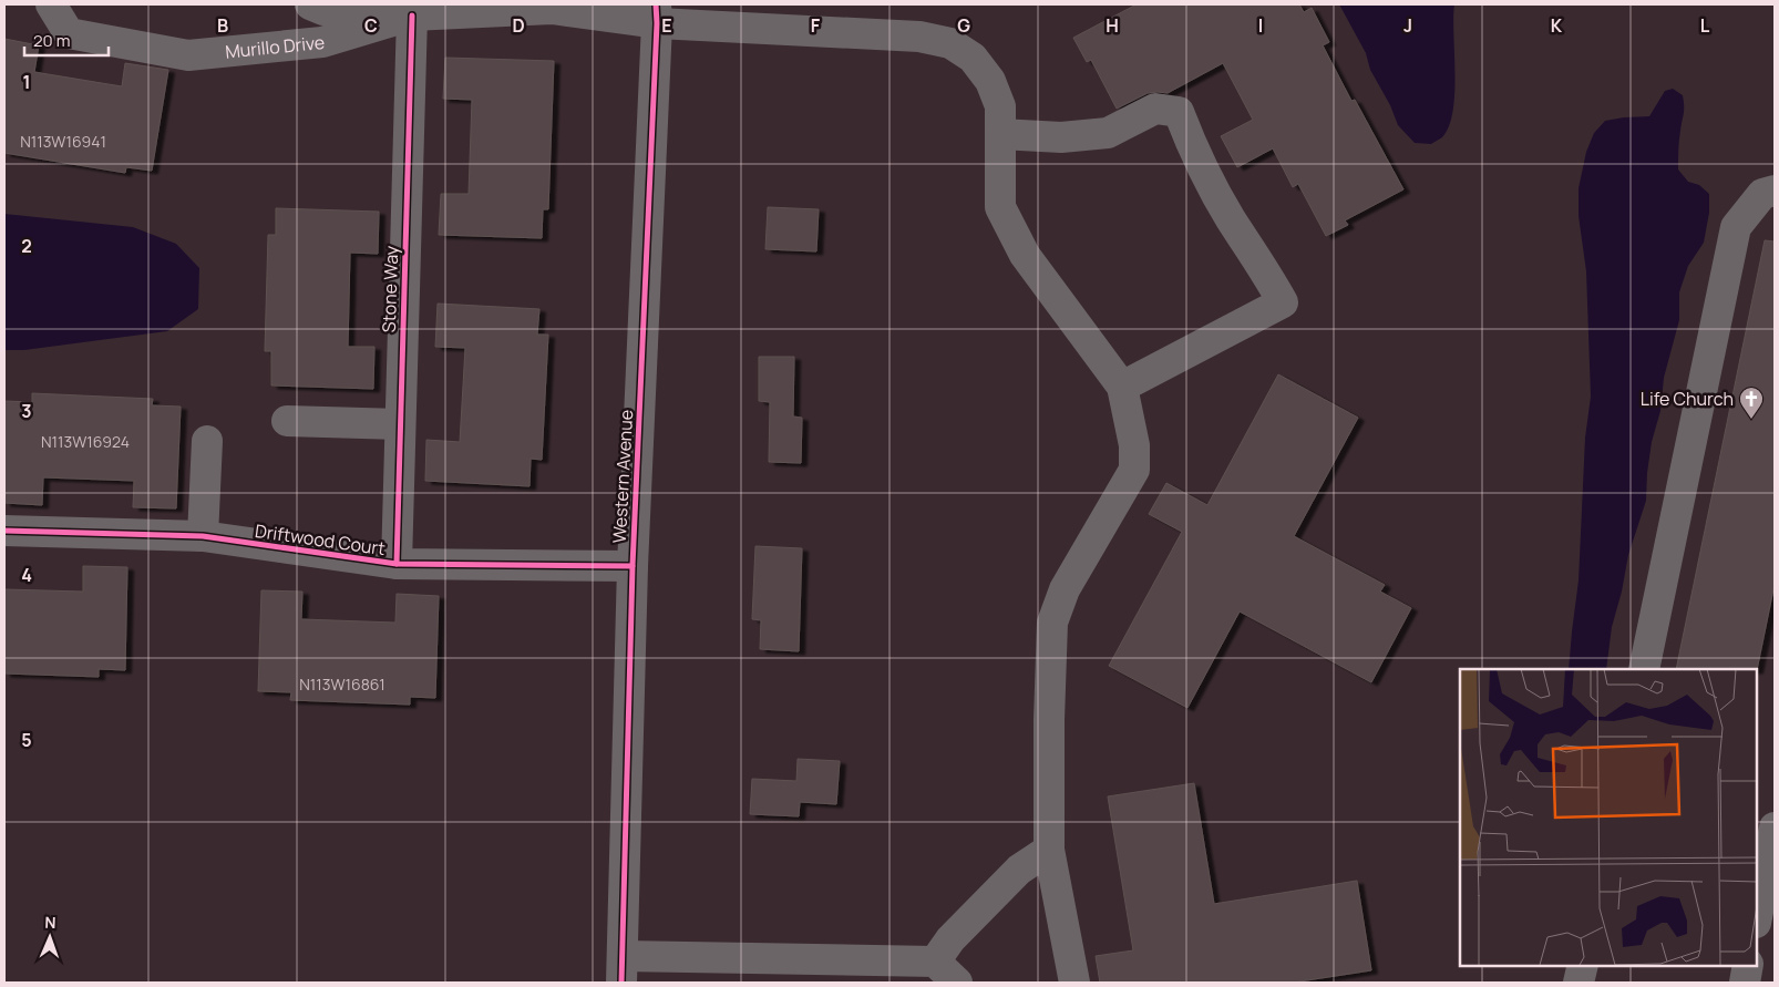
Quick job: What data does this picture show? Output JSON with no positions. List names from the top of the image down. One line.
{"streets":{"street":["Murillo Drive","Stone Way","Western Avenue","Driftwood Court"]},"crossings":[["Murillo Drive","Stone Way"],["Murillo Drive","Western Avenue"],["Stone Way","Driftwood Court"],["Western Avenue","Driftwood Court"]],"places":{"church":["Life Church"]},"house_numbers":["N113W16941","N113W16924","N113W16861"],"scale_bar":"20 m","north":"top","grid":{"columns":["B","C","D","E","F","G","H","I","J","K","L"],"rows":["1","2","3","4","5"]}}
